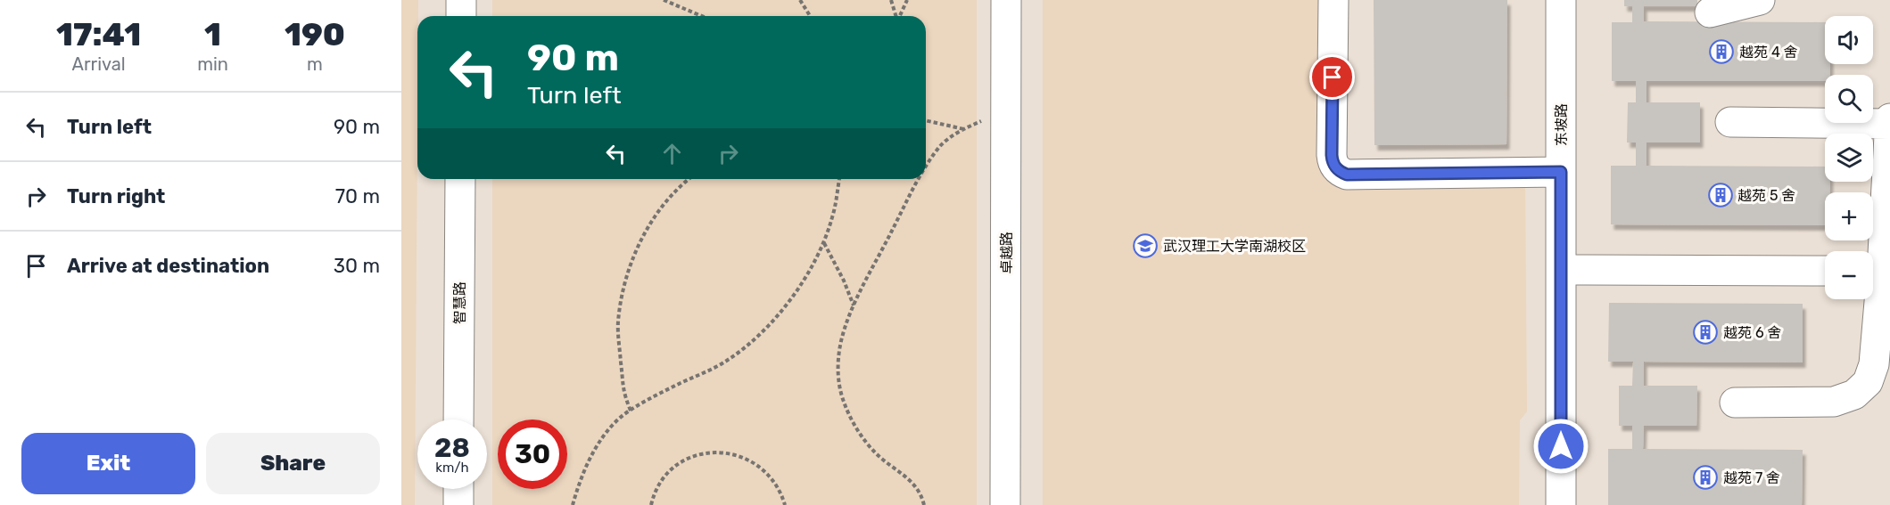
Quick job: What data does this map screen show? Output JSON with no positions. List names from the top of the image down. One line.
{"streets":{"street":["东坡路","卓越路","智慧路"]},"places":{"building":["越苑 4 舍","越苑 5 舍","越苑 6 舍","越苑 7 舍"],"school or university":["武汉理工大学南湖校区"]},"page":{"eta":["17:41","Arrival","1","min","190","m"],"map_buttons":["+","−"],"turn":["90 m","Turn left"],"list":[{"name":"Turn left","value":"90 m"},{"name":"Turn right","value":"70 m"},{"name":"Arrive at destination","value":"30 m"}],"speed":"28 km/h","limit":"30","buttons":["Exit","Share"]}}
